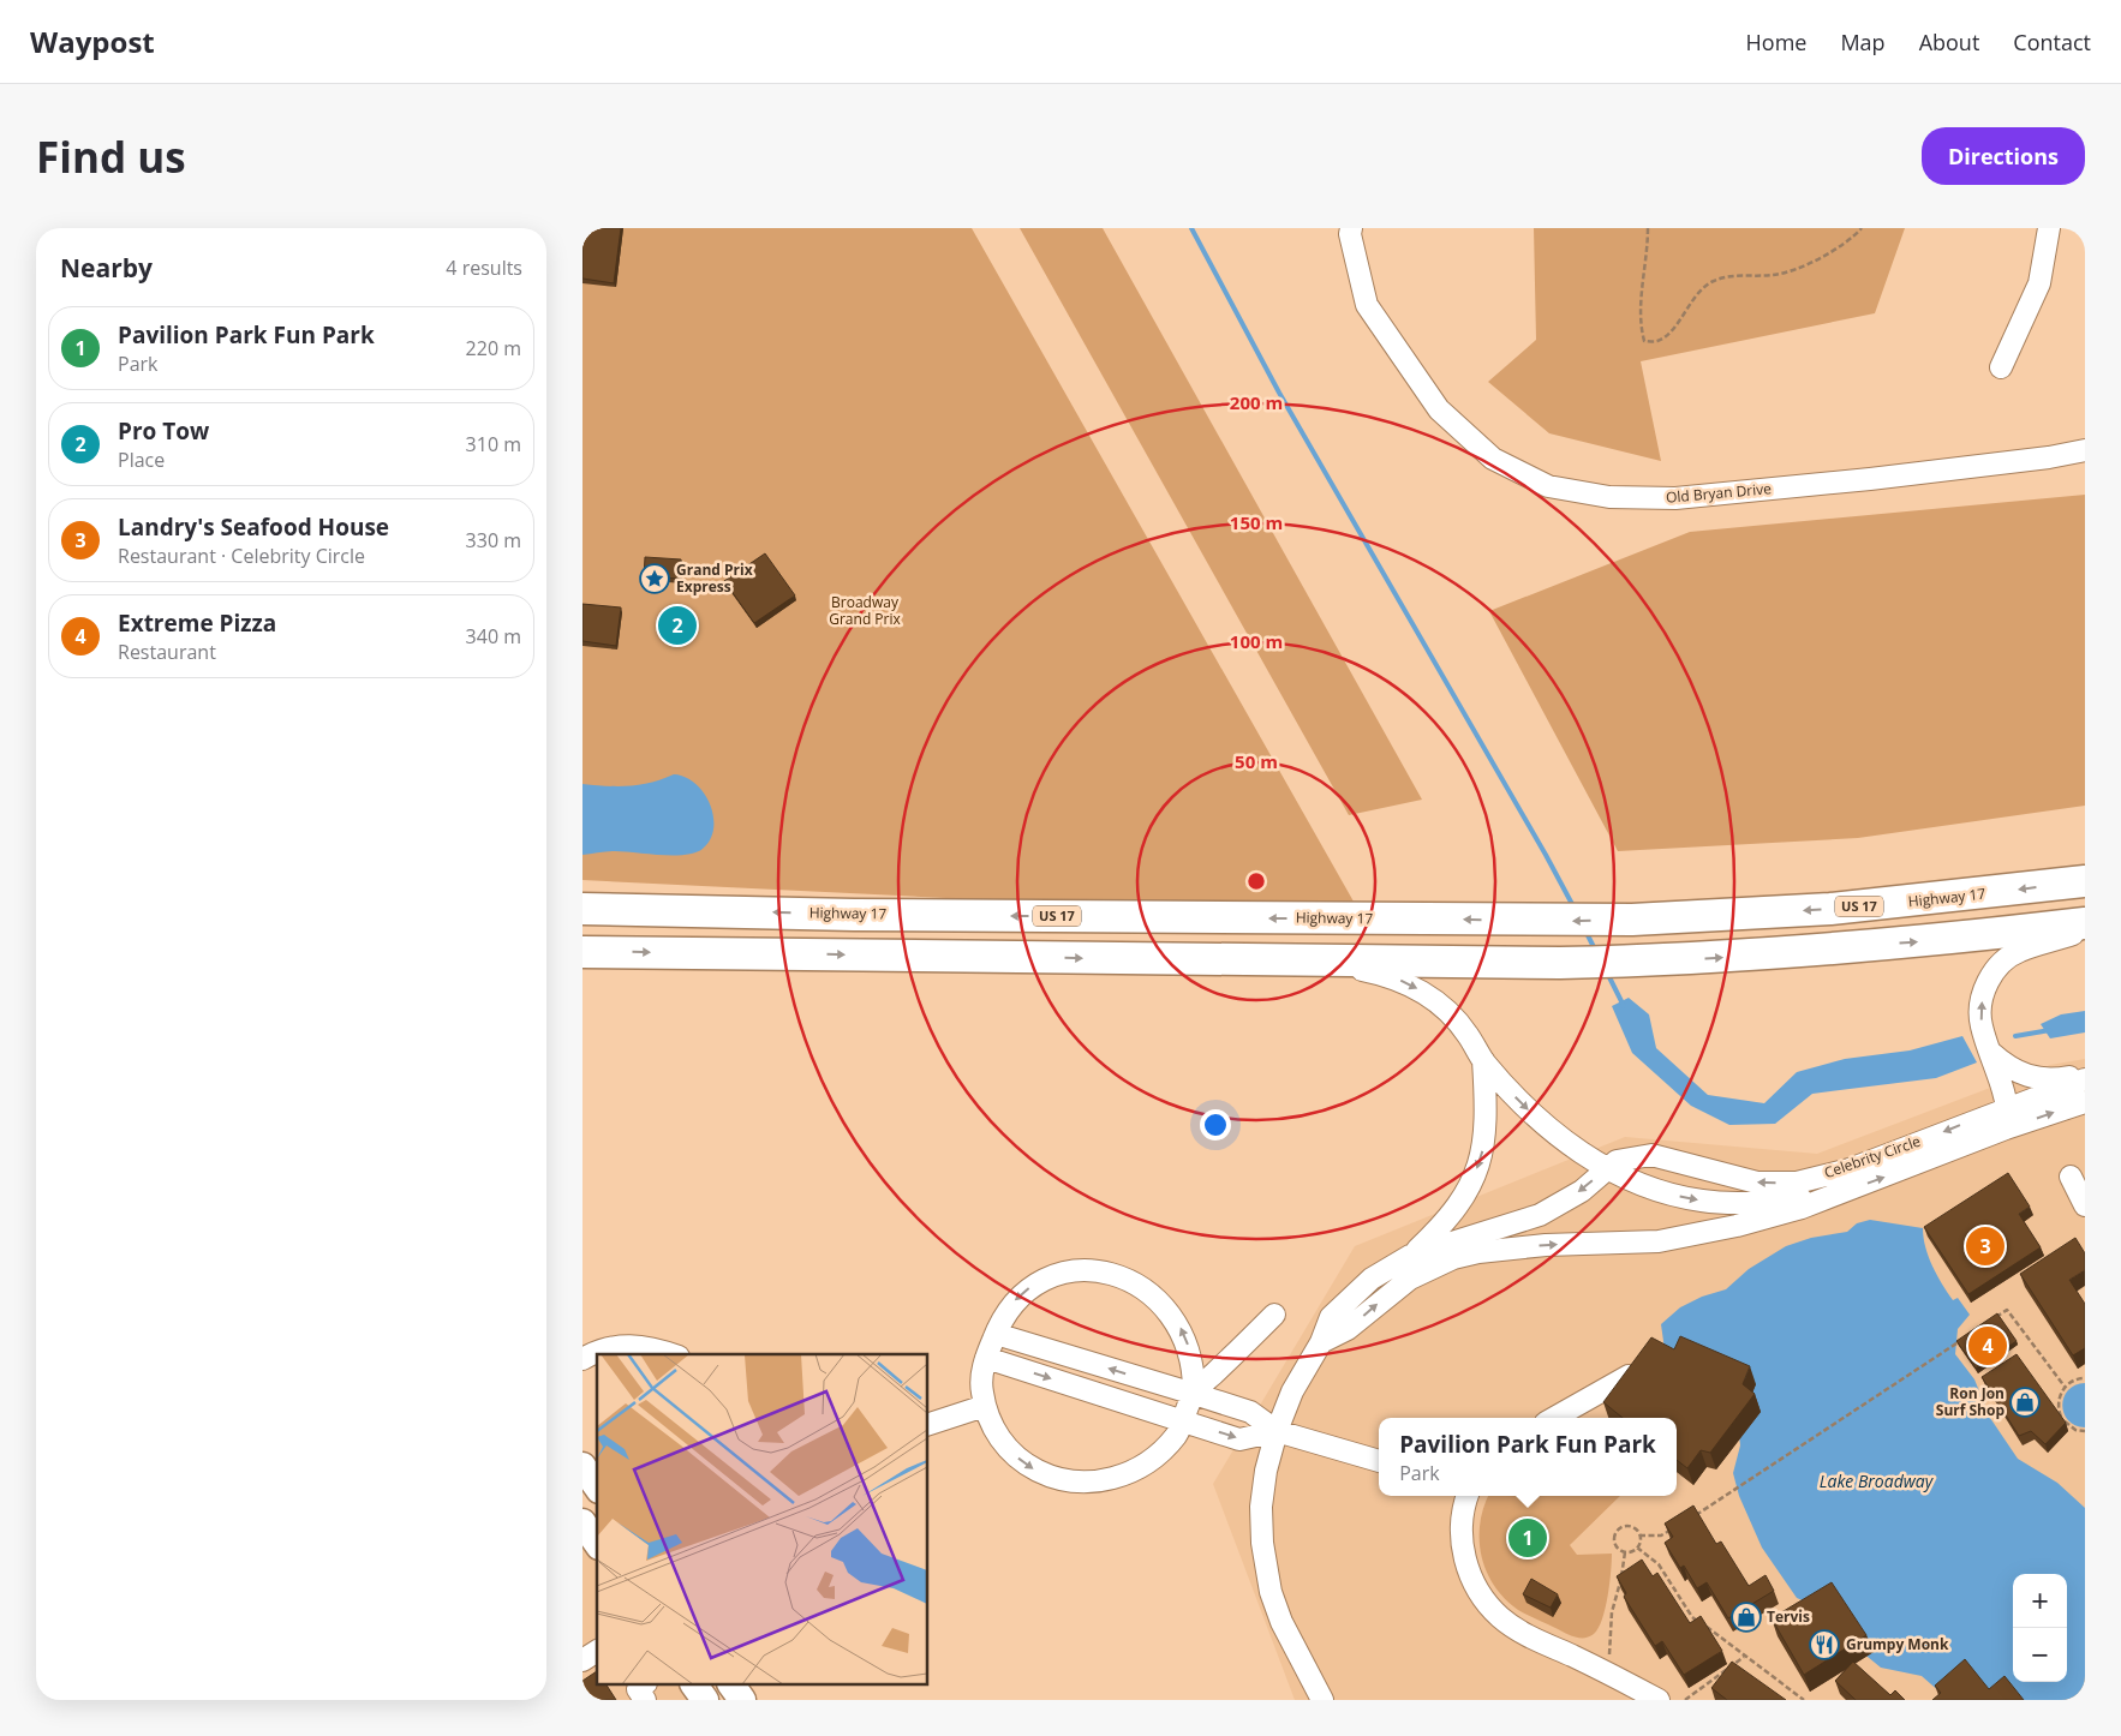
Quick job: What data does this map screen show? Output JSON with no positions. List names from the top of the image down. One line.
{"streets":{"highway":["Highway 17","US 17"],"street":["Old Bryan Drive","Celebrity Circle"]},"water":["Lake Broadway"],"parks":["Broadway Grand Prix"],"places":{"place":["Grand Prix Express"],"shop":["Ron Jon Surf Shop","Tervis"],"restaurant":["Grumpy Monk"]},"page":{"header":"Waypost","nav":["Home","Map","About","Contact"],"buttons":"Directions","title":"Find us","heading":["Nearby","4 results"],"list":[{"mark":"1","name":"Pavilion Park Fun Park","note":"Park","value":"220 m"},{"mark":"2","name":"Pro Tow","note":"Place","value":"310 m"},{"mark":"3","name":"Landry's Seafood House","note":"Restaurant · Celebrity Circle","value":"330 m"},{"mark":"4","name":"Extreme Pizza","note":"Restaurant","value":"340 m"}],"pins":["2","3","4","1"],"popup":["Pavilion Park Fun Park","Park"],"map_buttons":["+","−"]},"rings":["200 m","150 m","100 m","50 m"]}
